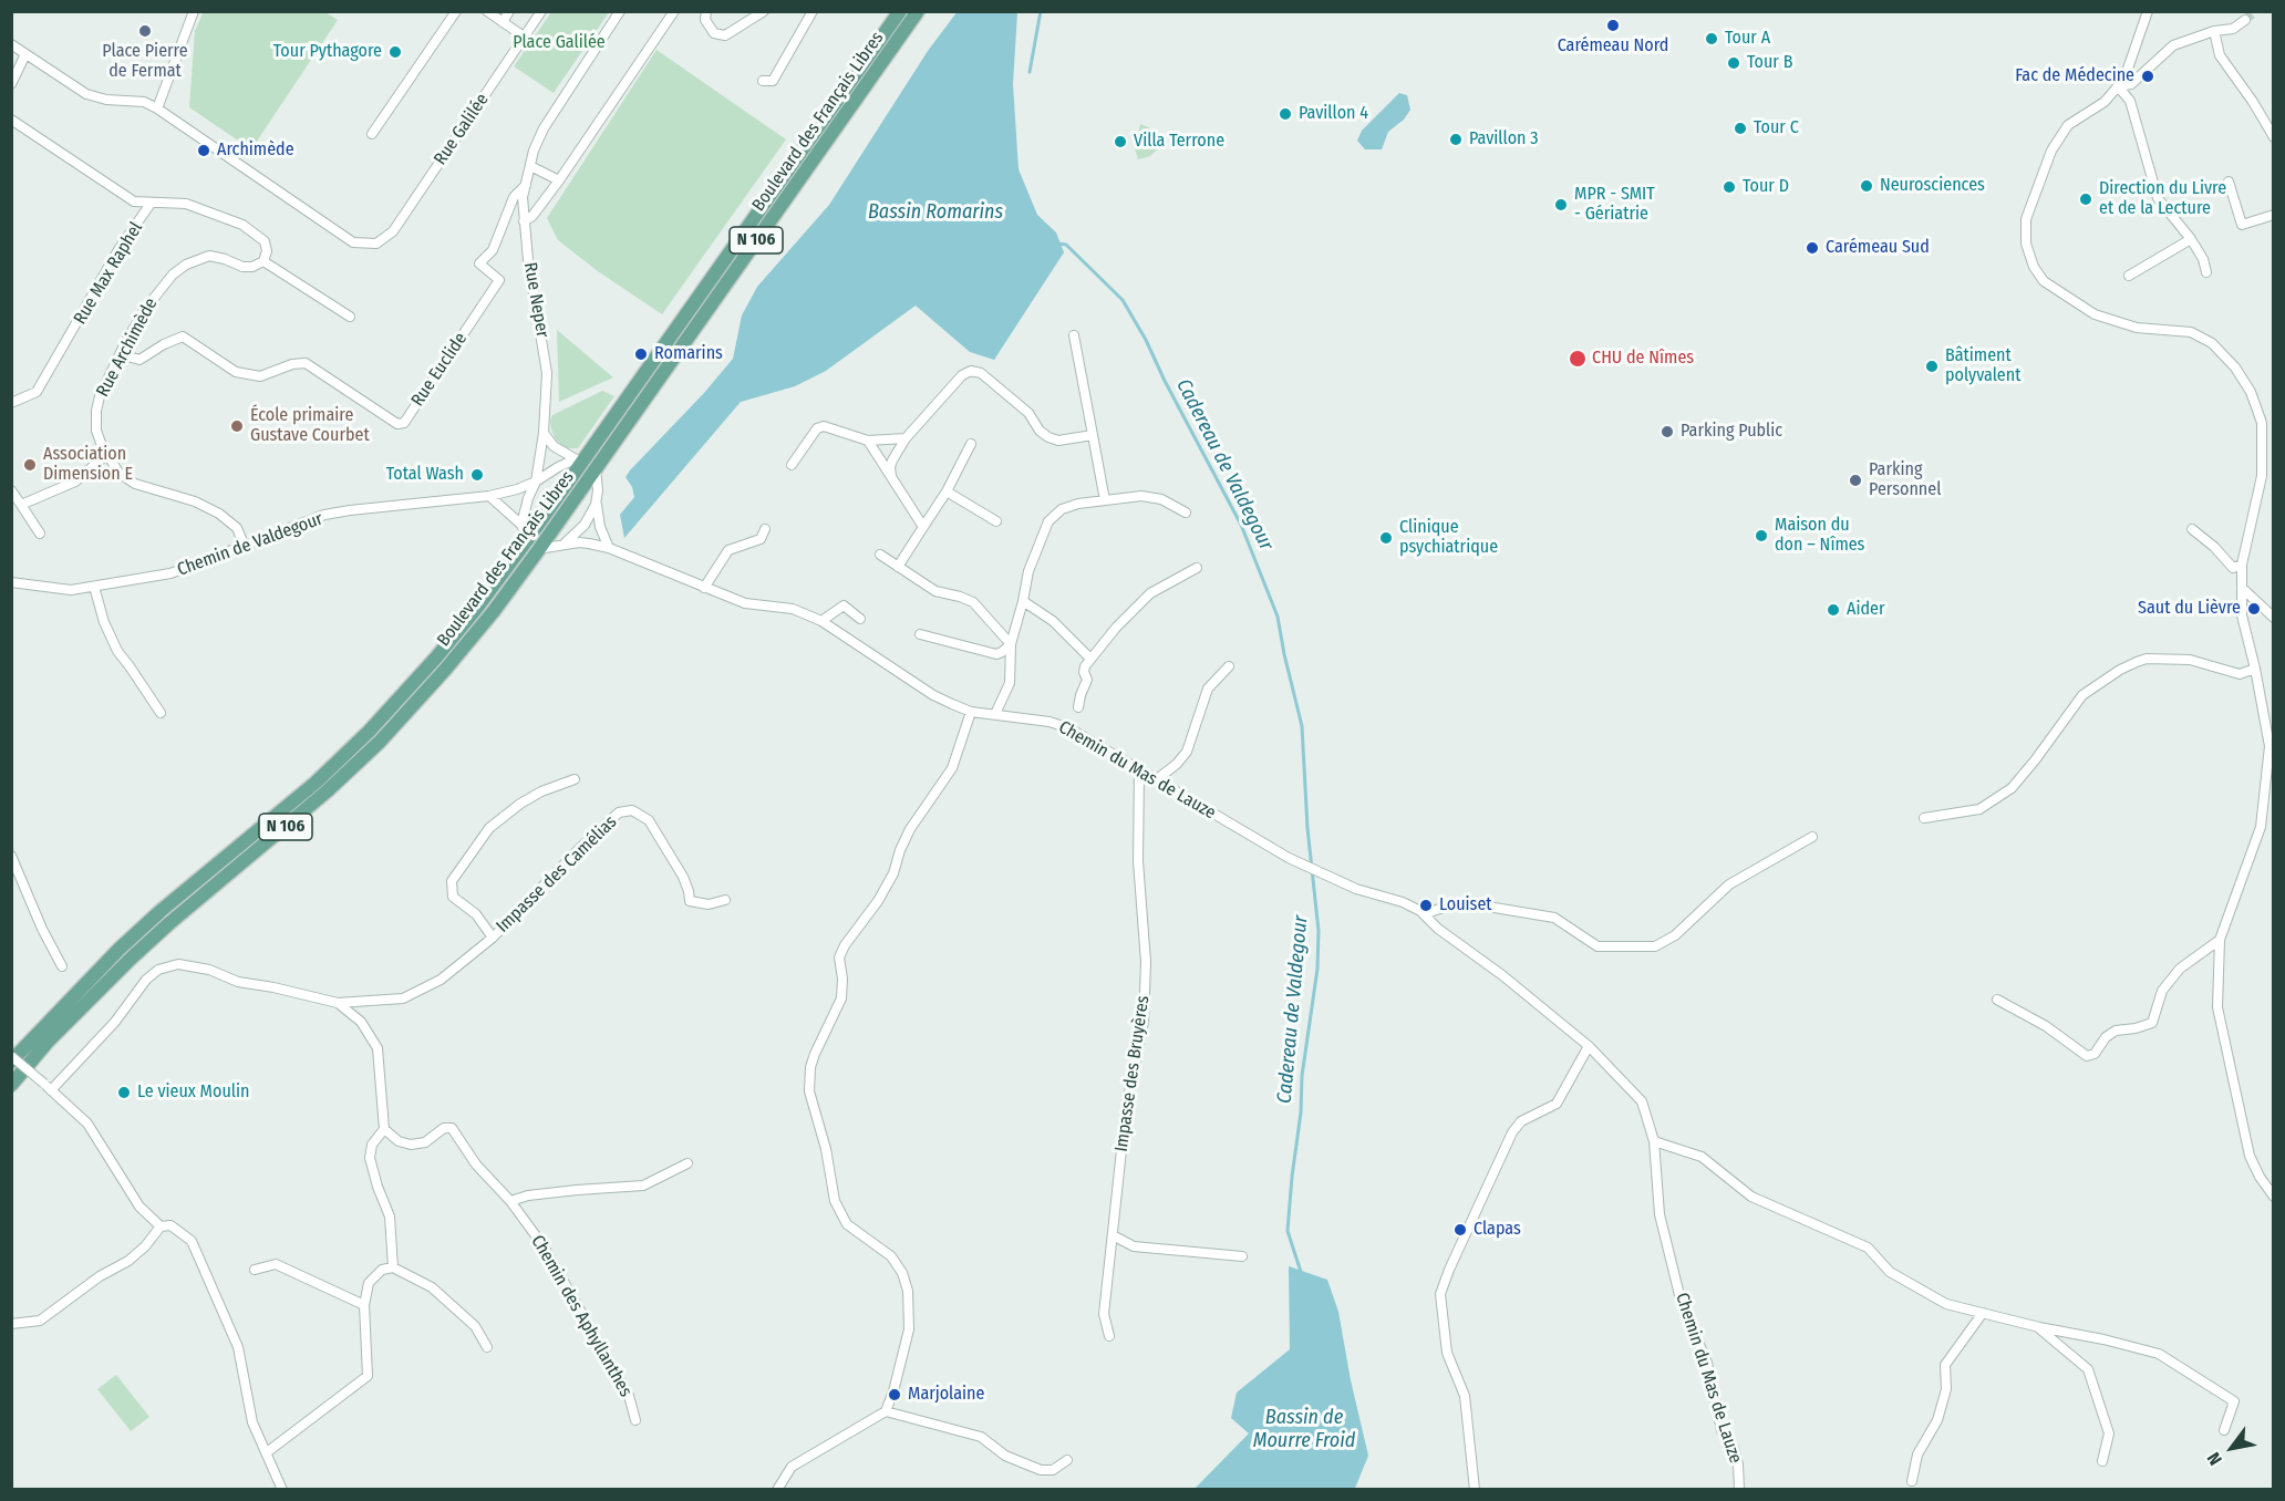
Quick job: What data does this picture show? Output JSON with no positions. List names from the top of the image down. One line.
{"streets":{"main road":["Boulevard des Français Libres","N 106"],"street":["Rue Galilée","Rue Max Raphel","Rue Neper","Rue Archimède","Rue Euclide","Chemin de Valdegour","Chemin du Mas de Lauze","Impasse des Camélias","Impasse des Bruyères","Chemin des Aphyllanthes"]},"crossings":[["Boulevard des Français Libres","Chemin de Valdegour"],["Boulevard des Français Libres","Chemin du Mas de Lauze"],["Rue Neper","Chemin de Valdegour"],["Rue Archimède","Rue Euclide"],["Rue Archimède","Chemin de Valdegour"],["Chemin du Mas de Lauze","Impasse des Bruyères"]],"water":["Bassin Romarins","Cadereau de Valdegour","Bassin de Mourre Froid"],"parks":["Place Galilée"],"places":["Carémeau Nord","Place Pierre de Fermat","Tour A","Tour Pythagore","Tour B","Fac de Médecine","Pavillon 4","Tour C","Pavillon 3","Villa Terrone","Archimède","Neurosciences","Tour D","Direction du Livre et de la Lecture","MPR - SMIT - Gériatrie","Carémeau Sud","Romarins","CHU de Nîmes","Bâtiment polyvalent","École primaire Gustave Courbet","Parking Public","Association Dimension E","Total Wash","Parking Personnel","Maison du don – Nîmes","Clinique psychiatrique","Saut du Lièvre","Aider","Louiset","Le vieux Moulin","Clapas","Marjolaine"],"north":"bottom left"}
